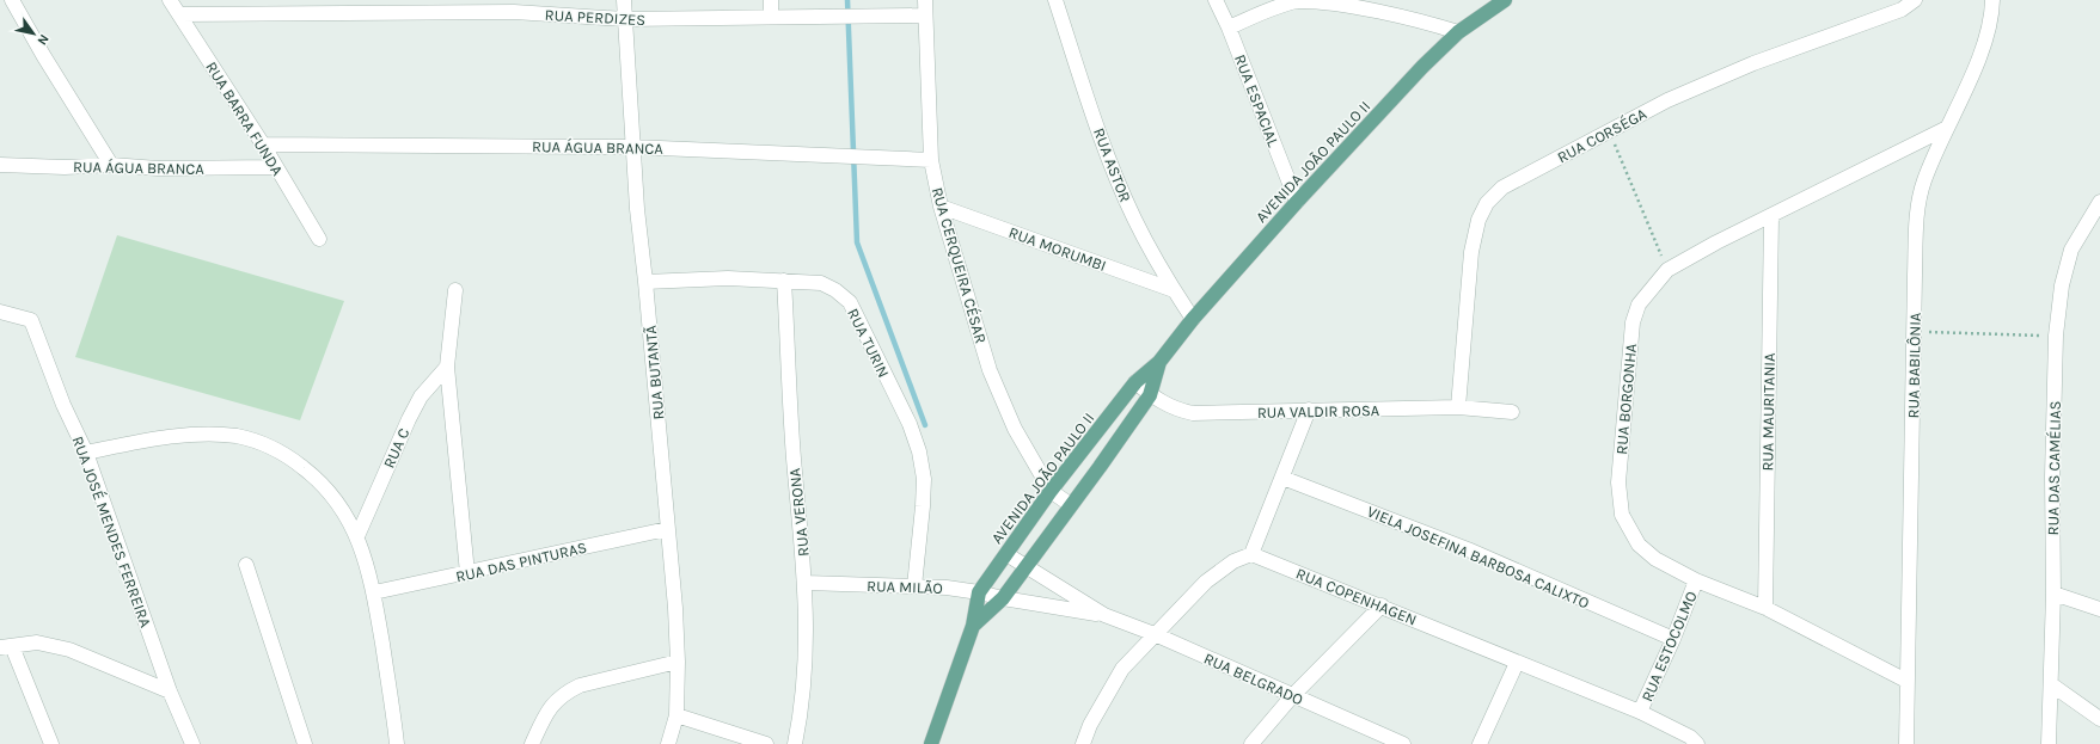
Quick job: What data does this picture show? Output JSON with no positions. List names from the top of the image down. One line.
{"streets":{"main road":["AVENIDA JOÃO PAULO II"],"street":["RUA PERDIZES","RUA ESPACIAL","RUA BARRA FUNDA","RUA CORSÉGA","RUA ÁGUA BRANCA","RUA ASTOR","RUA MORUMBI","RUA CERQUEIRA CÉSAR","RUA TURIN","RUA BABILÔNIA","RUA BUTANTÃ","RUA BORGONHA","RUA VALDIR ROSA","RUA MAURITANIA","RUA C","RUA DAS CAMÉLIAS","RUA VERONA","RUA JOSÉ MENDES FERREIRA","VIELA JOSEFINA BARBOSA CALIXTO","RUA DAS PINTURAS","RUA MILÃO","RUA COPENHAGEN","RUA ESTOCOLMO","RUA BELGRADO"]},"crossings":[["RUA PERDIZES","RUA BARRA FUNDA"],["RUA PERDIZES","RUA CERQUEIRA CÉSAR"],["RUA PERDIZES","RUA BUTANTÃ"],["RUA ESPACIAL","AVENIDA JOÃO PAULO II"],["RUA BARRA FUNDA","RUA ÁGUA BRANCA"],["RUA CORSÉGA","RUA VALDIR ROSA"],["RUA ÁGUA BRANCA","RUA CERQUEIRA CÉSAR"],["RUA ÁGUA BRANCA","RUA BUTANTÃ"],["AVENIDA JOÃO PAULO II","RUA ASTOR"],["AVENIDA JOÃO PAULO II","RUA CERQUEIRA CÉSAR"],["AVENIDA JOÃO PAULO II","RUA VALDIR ROSA"],["AVENIDA JOÃO PAULO II","RUA MILÃO"],["AVENIDA JOÃO PAULO II","RUA BELGRADO"],["RUA ASTOR","RUA MORUMBI"],["RUA MORUMBI","RUA CERQUEIRA CÉSAR"],["RUA TURIN","RUA BUTANTÃ"],["RUA TURIN","RUA VERONA"],["RUA TURIN","RUA MILÃO"],["RUA BABILÔNIA","RUA BORGONHA"],["RUA BUTANTÃ","RUA DAS PINTURAS"],["RUA BORGONHA","RUA MAURITANIA"],["RUA BORGONHA","RUA ESTOCOLMO"],["RUA VERONA","RUA MILÃO"],["VIELA JOSEFINA BARBOSA CALIXTO","RUA ESTOCOLMO"],["RUA MILÃO","RUA BELGRADO"],["RUA COPENHAGEN","RUA ESTOCOLMO"]],"north":"bottom right"}
